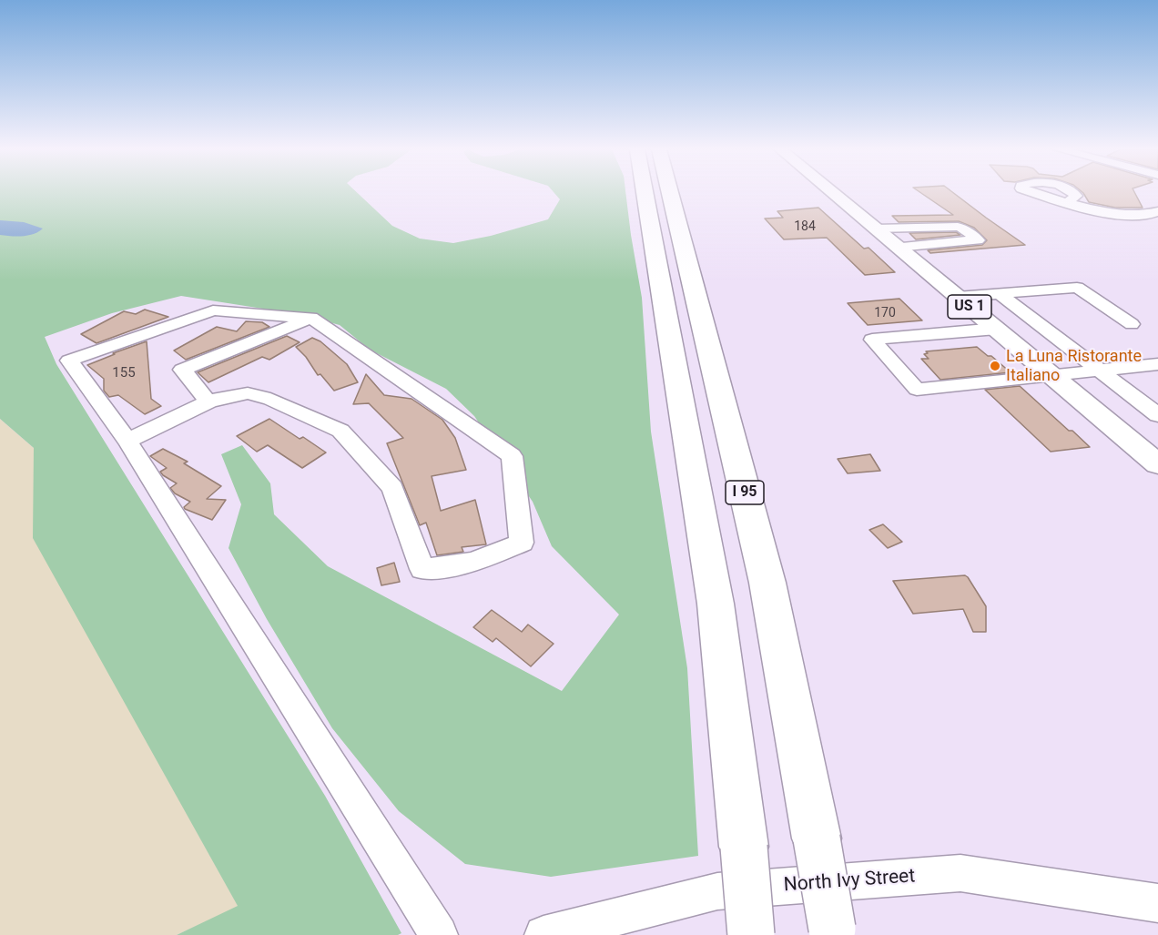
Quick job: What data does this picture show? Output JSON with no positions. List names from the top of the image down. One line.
{"streets":{"highway":["I 95"],"main road":["US 1"],"street":["North Ivy Street"]},"places":["La Luna Ristorante Italiano"],"house_numbers":["184","170","155"]}
